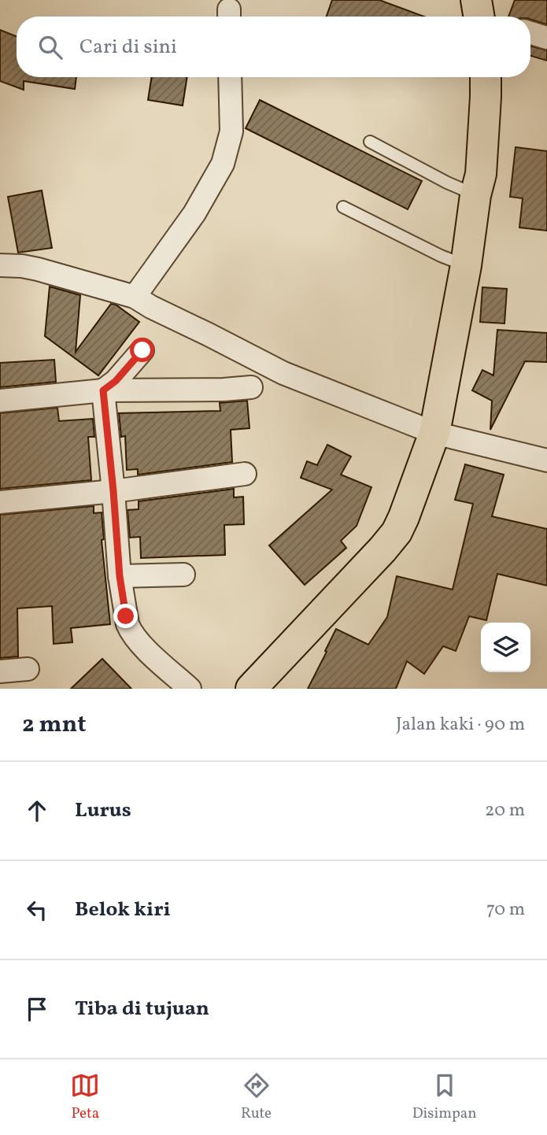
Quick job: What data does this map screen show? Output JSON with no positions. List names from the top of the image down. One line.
{"page":{"search":"Cari di sini","heading":["2 mnt","Jalan kaki · 90 m"],"list":[["Lurus","20 m"],["Belok kiri","70 m"],"Tiba di tujuan"],"nav":["Peta","Rute","Disimpan"]}}
